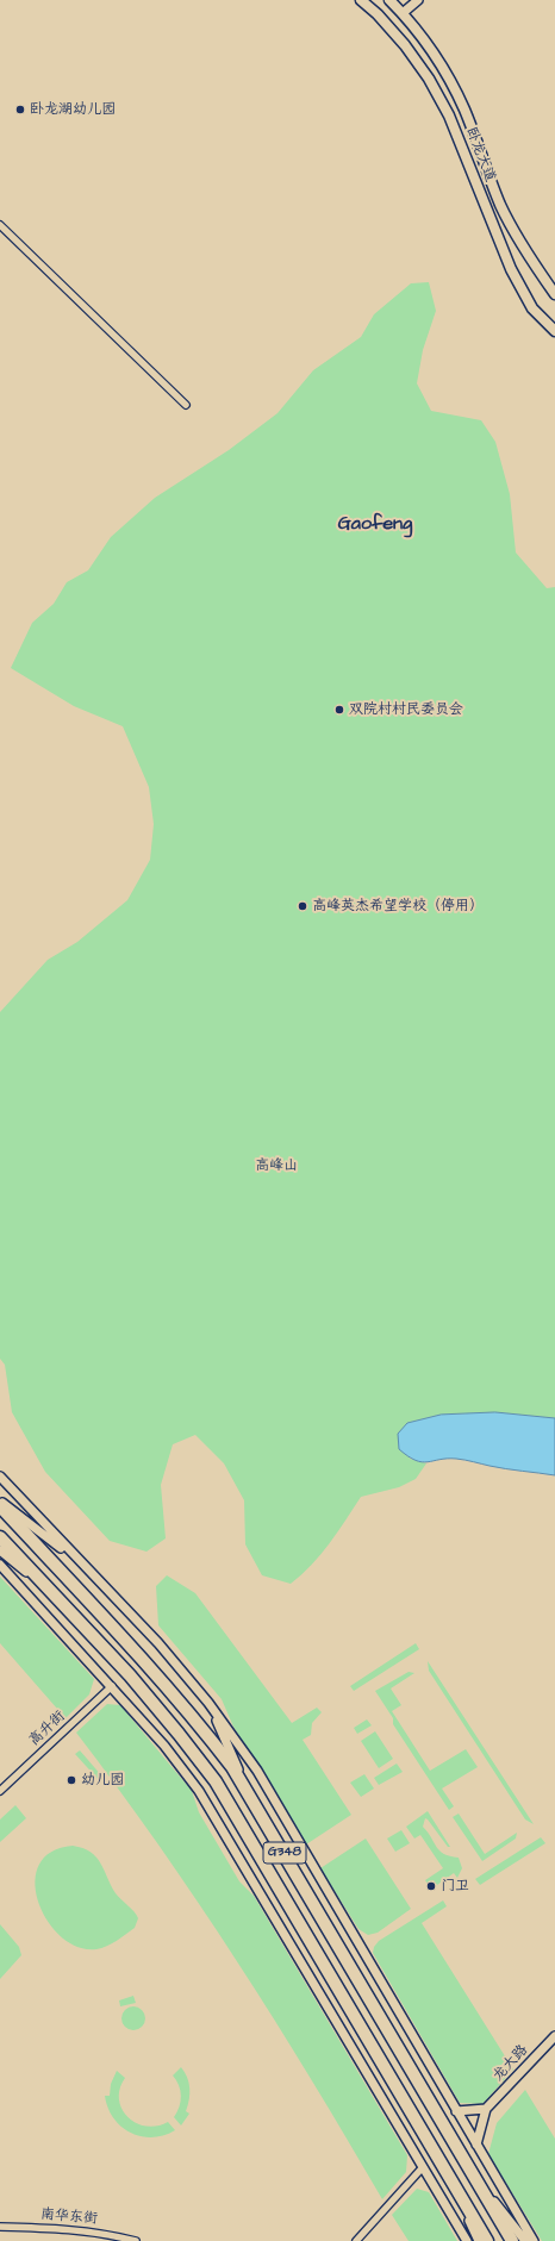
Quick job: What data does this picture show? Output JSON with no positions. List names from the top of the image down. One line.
{"streets":{"highway":["G348"],"main road":["卧龙大道"],"street":["高升街","龙大路","南华东街"]},"districts":["Gaofeng"],"parks":["高峰山"],"places":["卧龙湖幼儿园","双院村村民委员会","高峰英杰希望学校（停用）","幼儿园","门卫"]}
